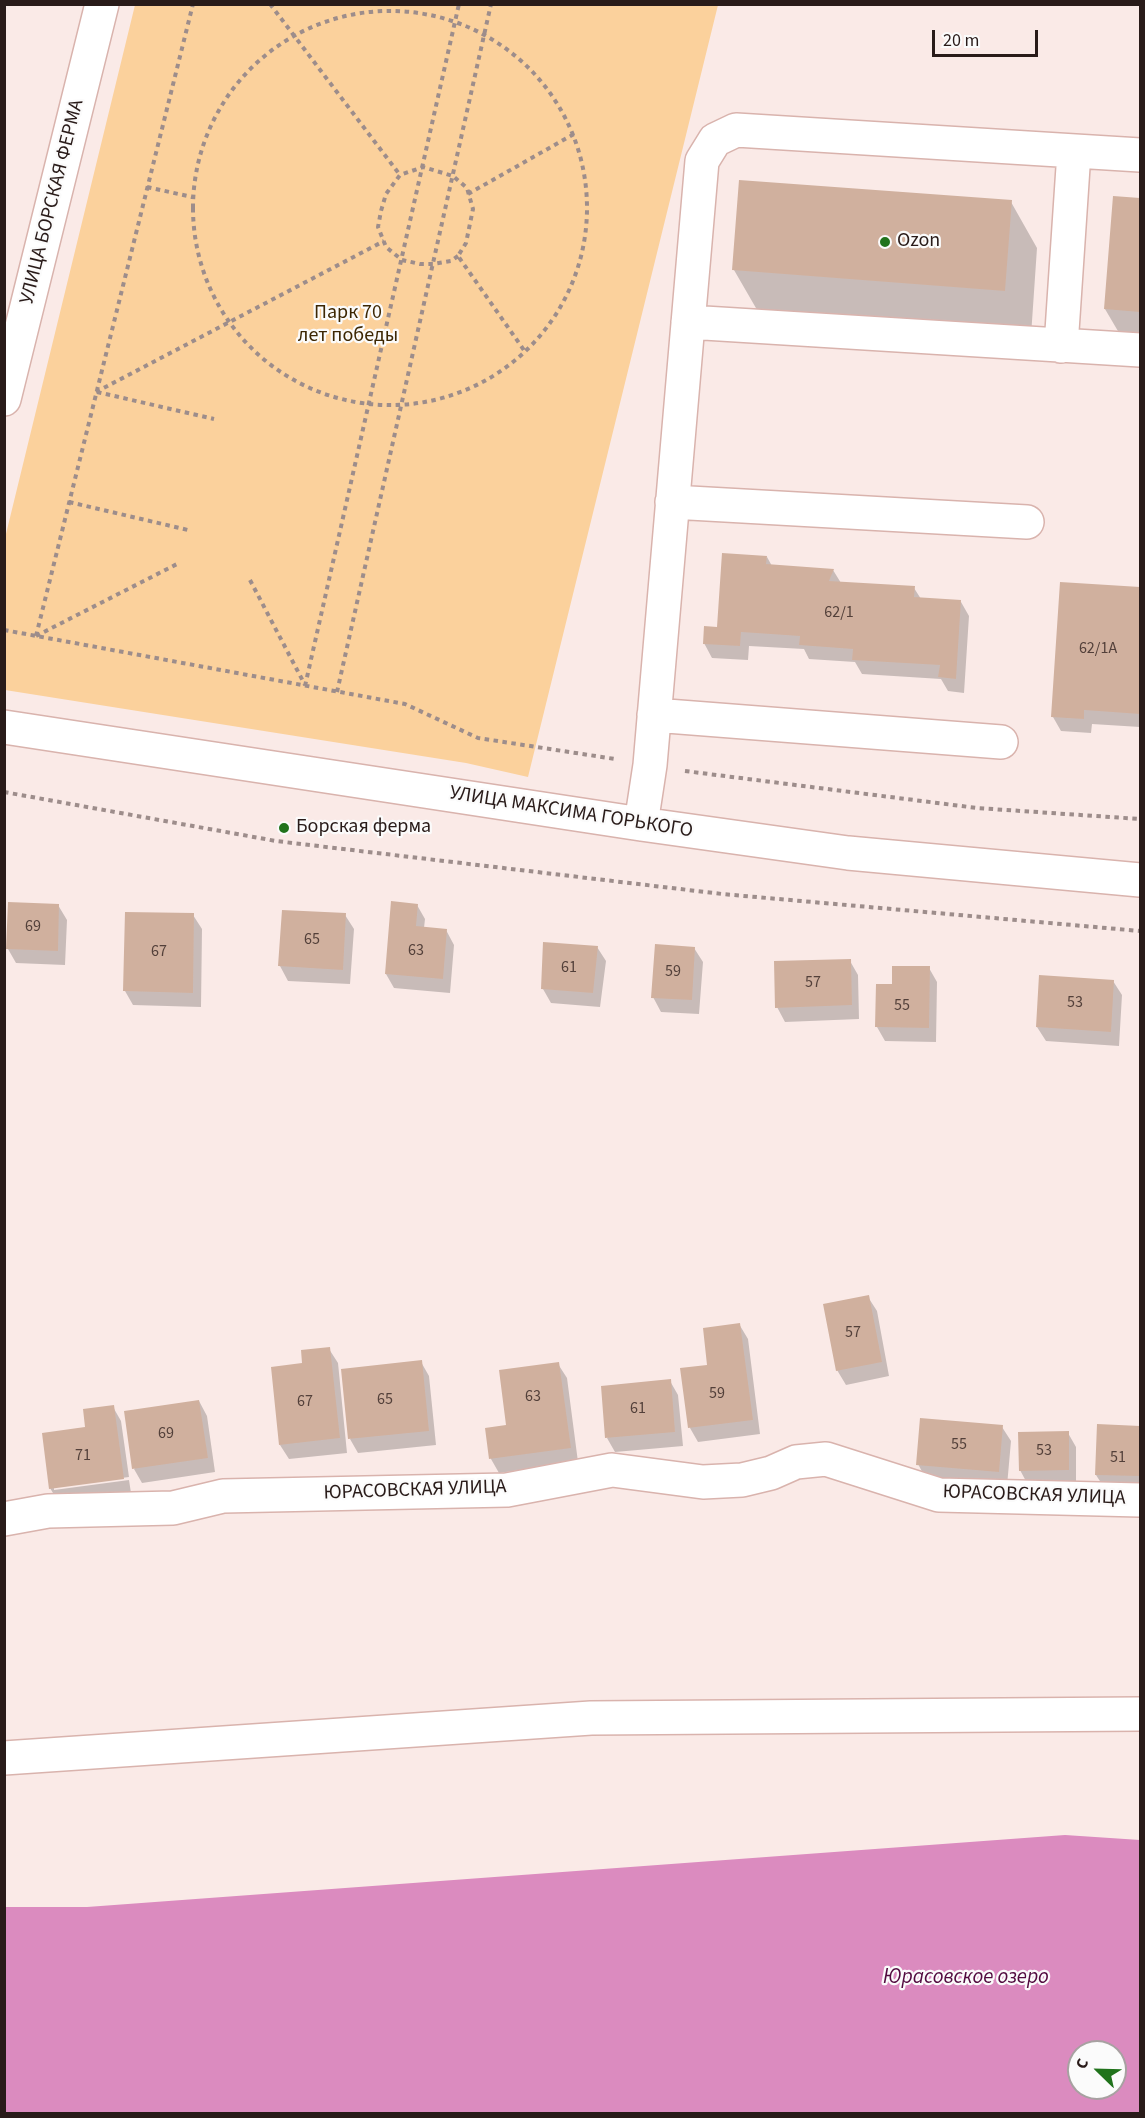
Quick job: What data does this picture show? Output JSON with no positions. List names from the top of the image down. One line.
{"streets":{"street":["УЛИЦА БОРСКАЯ ФЕРМА","УЛИЦА МАКСИМА ГОРЬКОГО","ЮРАСОВСКАЯ УЛИЦА"]},"water":["Юрасовское озеро"],"parks":["Парк 70 лет победы"],"places":["Ozon","Борская ферма"],"house_numbers":["62/1","62/1А","69","65","63","67","61","59","57","53","55","57","59","63","65","67","61","69","55","53","71","51"],"scale_bar":"20 m","north":"top left"}
